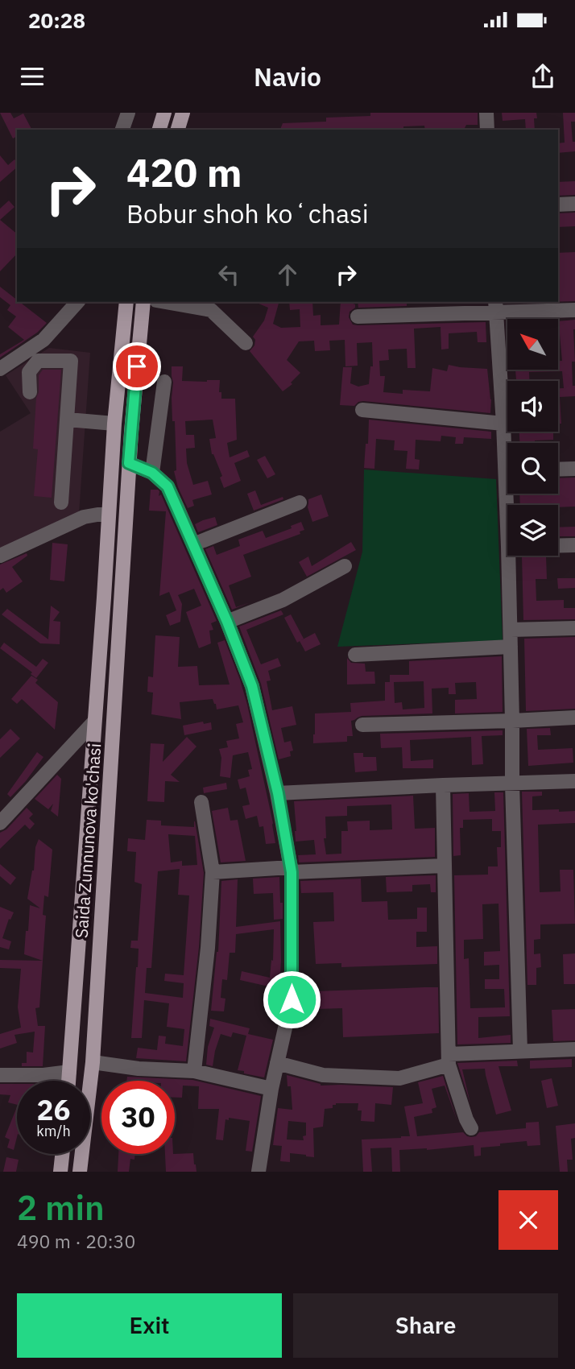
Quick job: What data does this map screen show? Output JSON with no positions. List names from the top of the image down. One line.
{"streets":{"main road":["Saida Zunnunova ko'chasi"]},"north":"top left","page":{"status":"20:28","header":"Navio","turn":["420 m","Bobur shoh koʻchasi"],"speed":"26 km/h","limit":"30","heading":["2 min","490 m · 20:30"],"buttons":["Exit","Share"]}}
